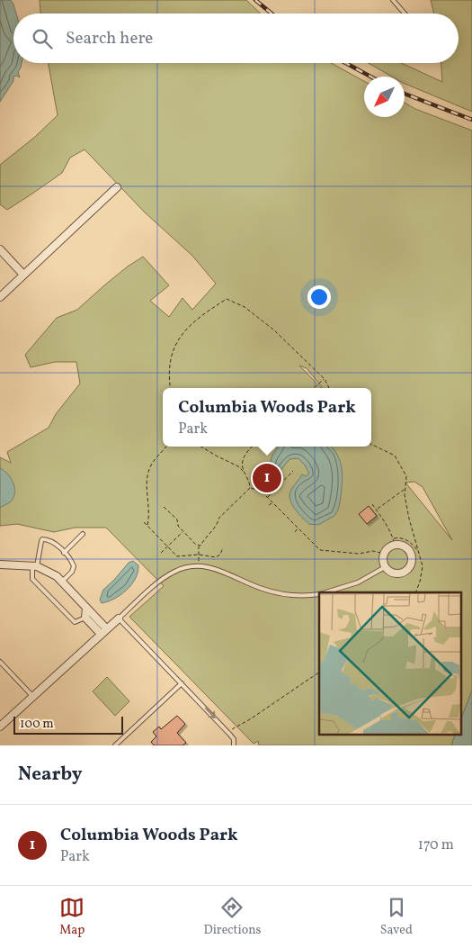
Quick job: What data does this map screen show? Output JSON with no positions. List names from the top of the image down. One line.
{"scale_bar":"100 m","north":"bottom left","page":{"search":"Search here","popup":["Columbia Woods Park","Park"],"pins":"1","scale":"100 m","heading":"Nearby","list":[{"mark":"1","name":"Columbia Woods Park","note":"Park","value":"170 m"}],"nav":["Map","Directions","Saved"]}}
